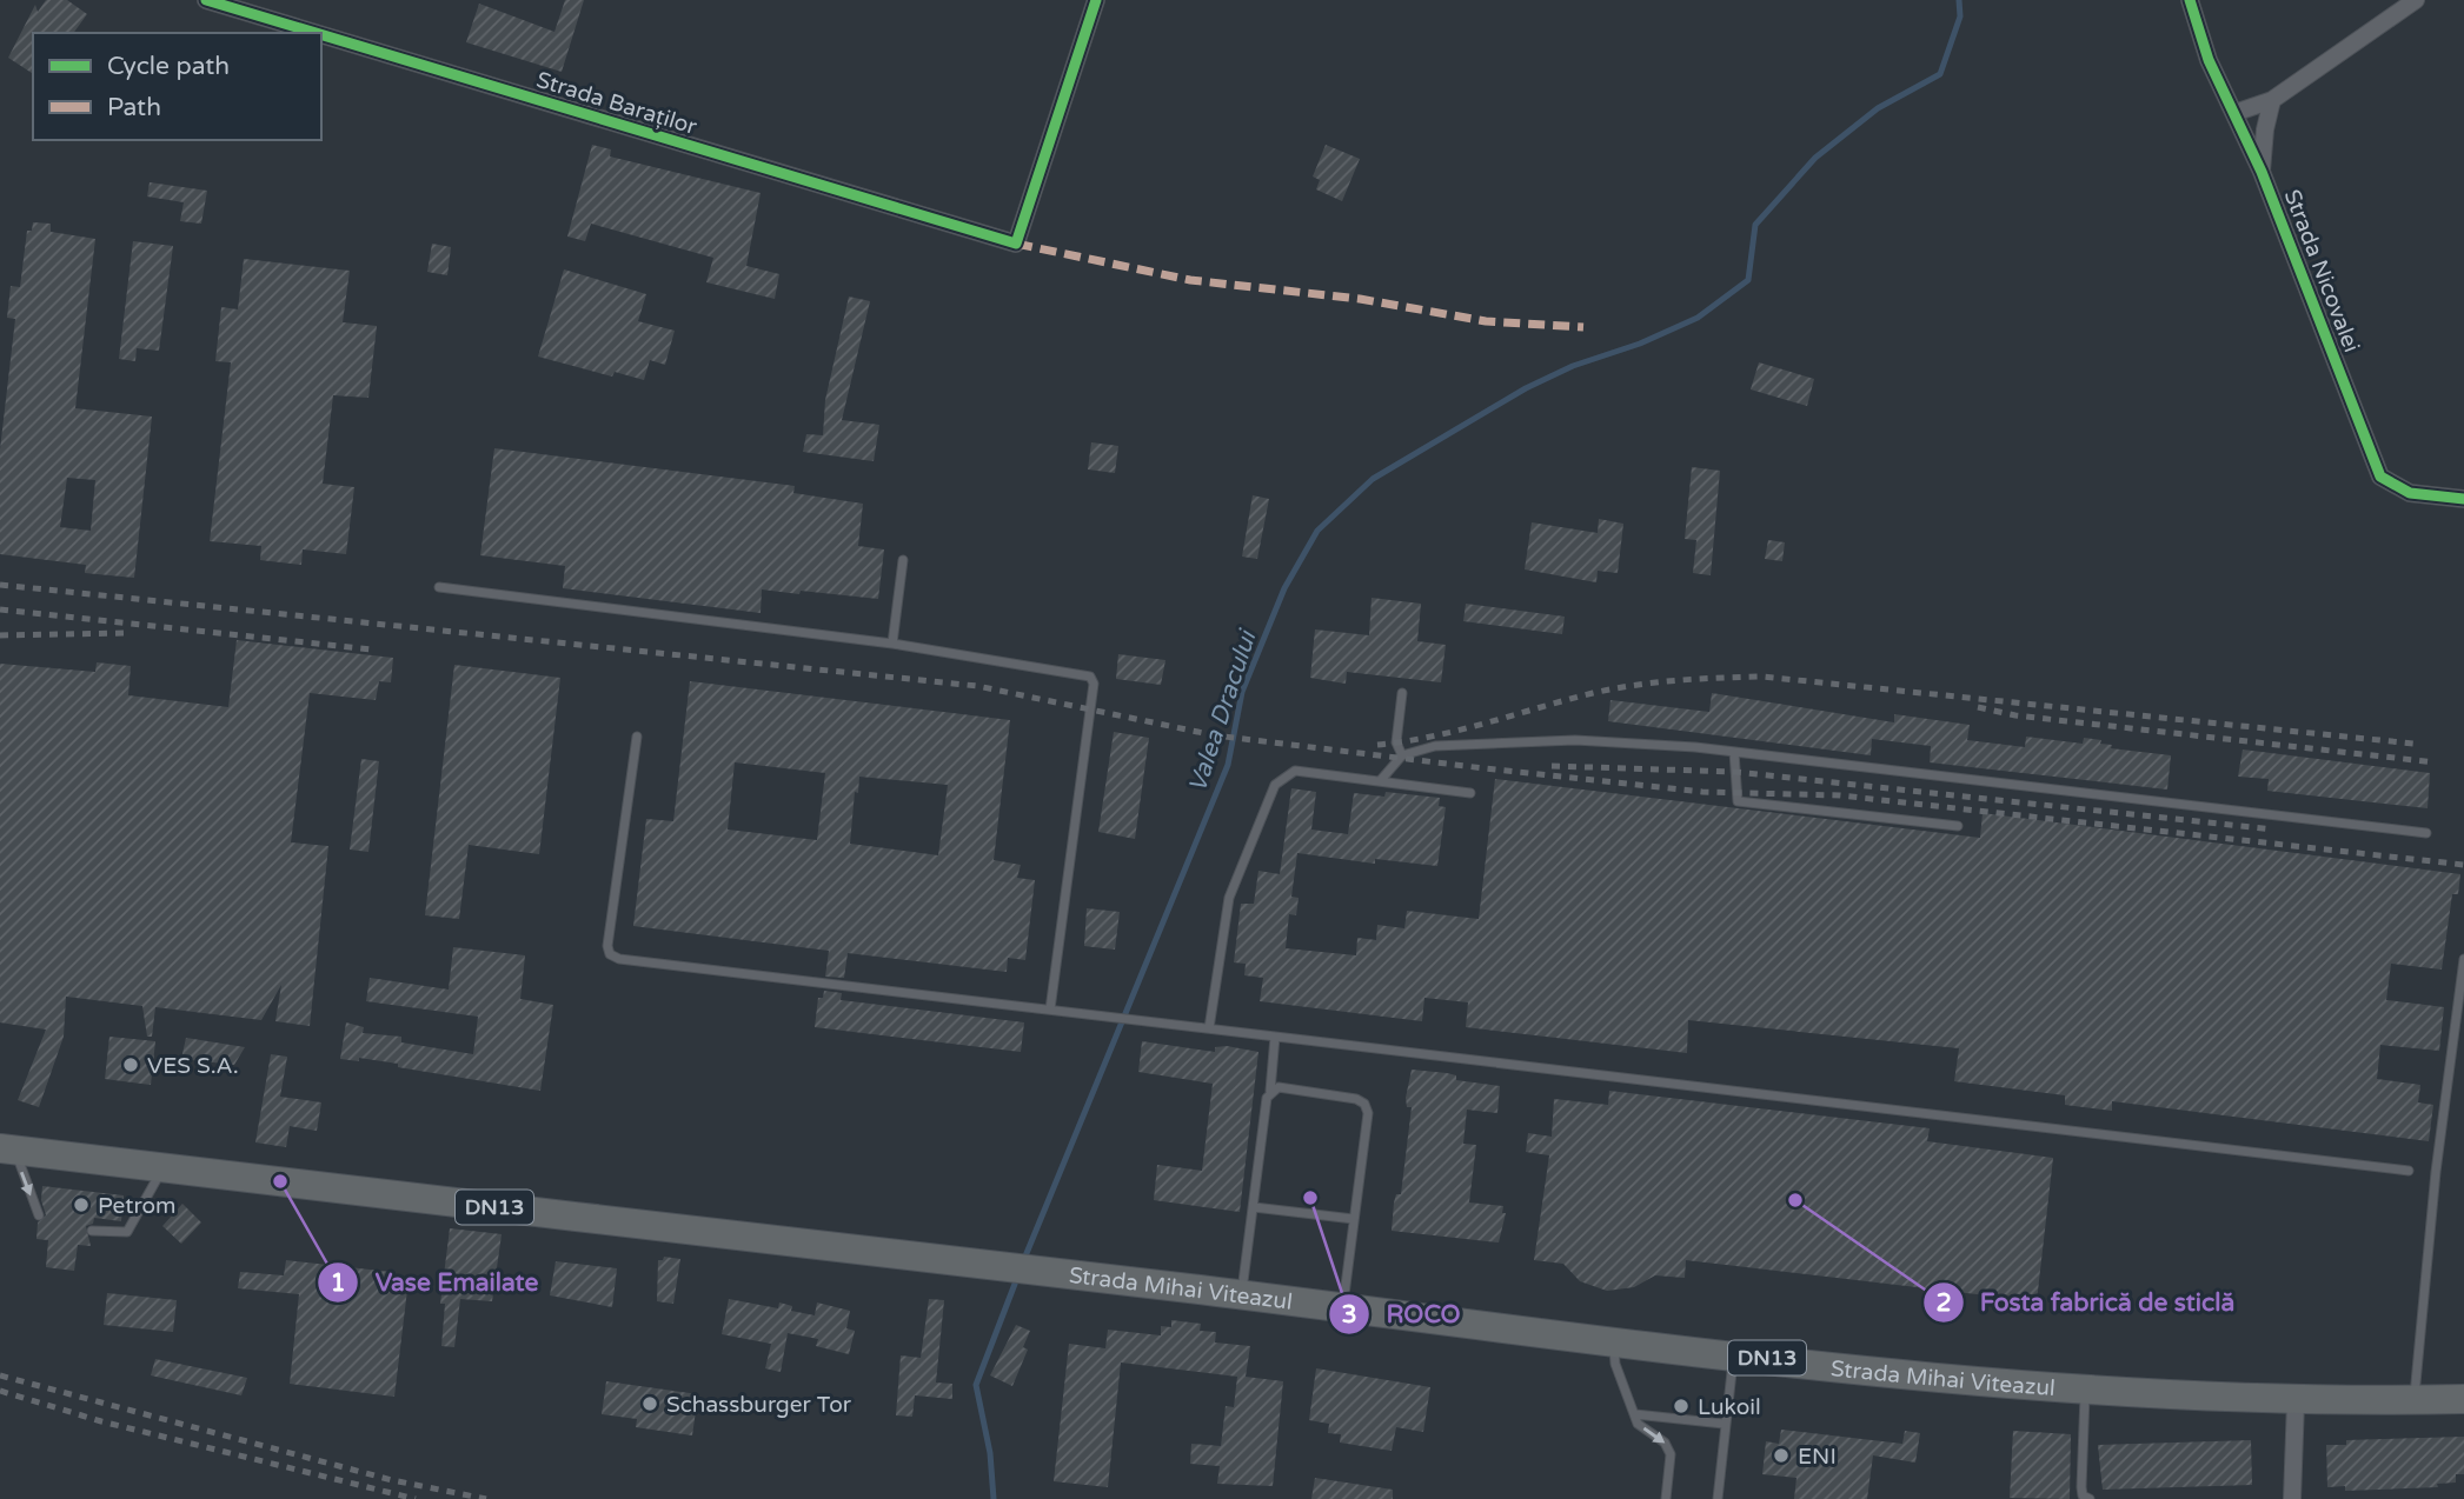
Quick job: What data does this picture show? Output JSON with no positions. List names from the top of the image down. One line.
{"streets":{"highway":["DN13","Strada Mihai Viteazul"],"street":["Strada Baraților","Strada Nicovalei"]},"water":["Valea Dracului"],"places":["VES S.A.","Vase Emailate","ROCO","Fosta fabrică de sticlă","Petrom","Schassburger Tor","Lukoil","ENI"],"legend":["Cycle path","Path"]}
